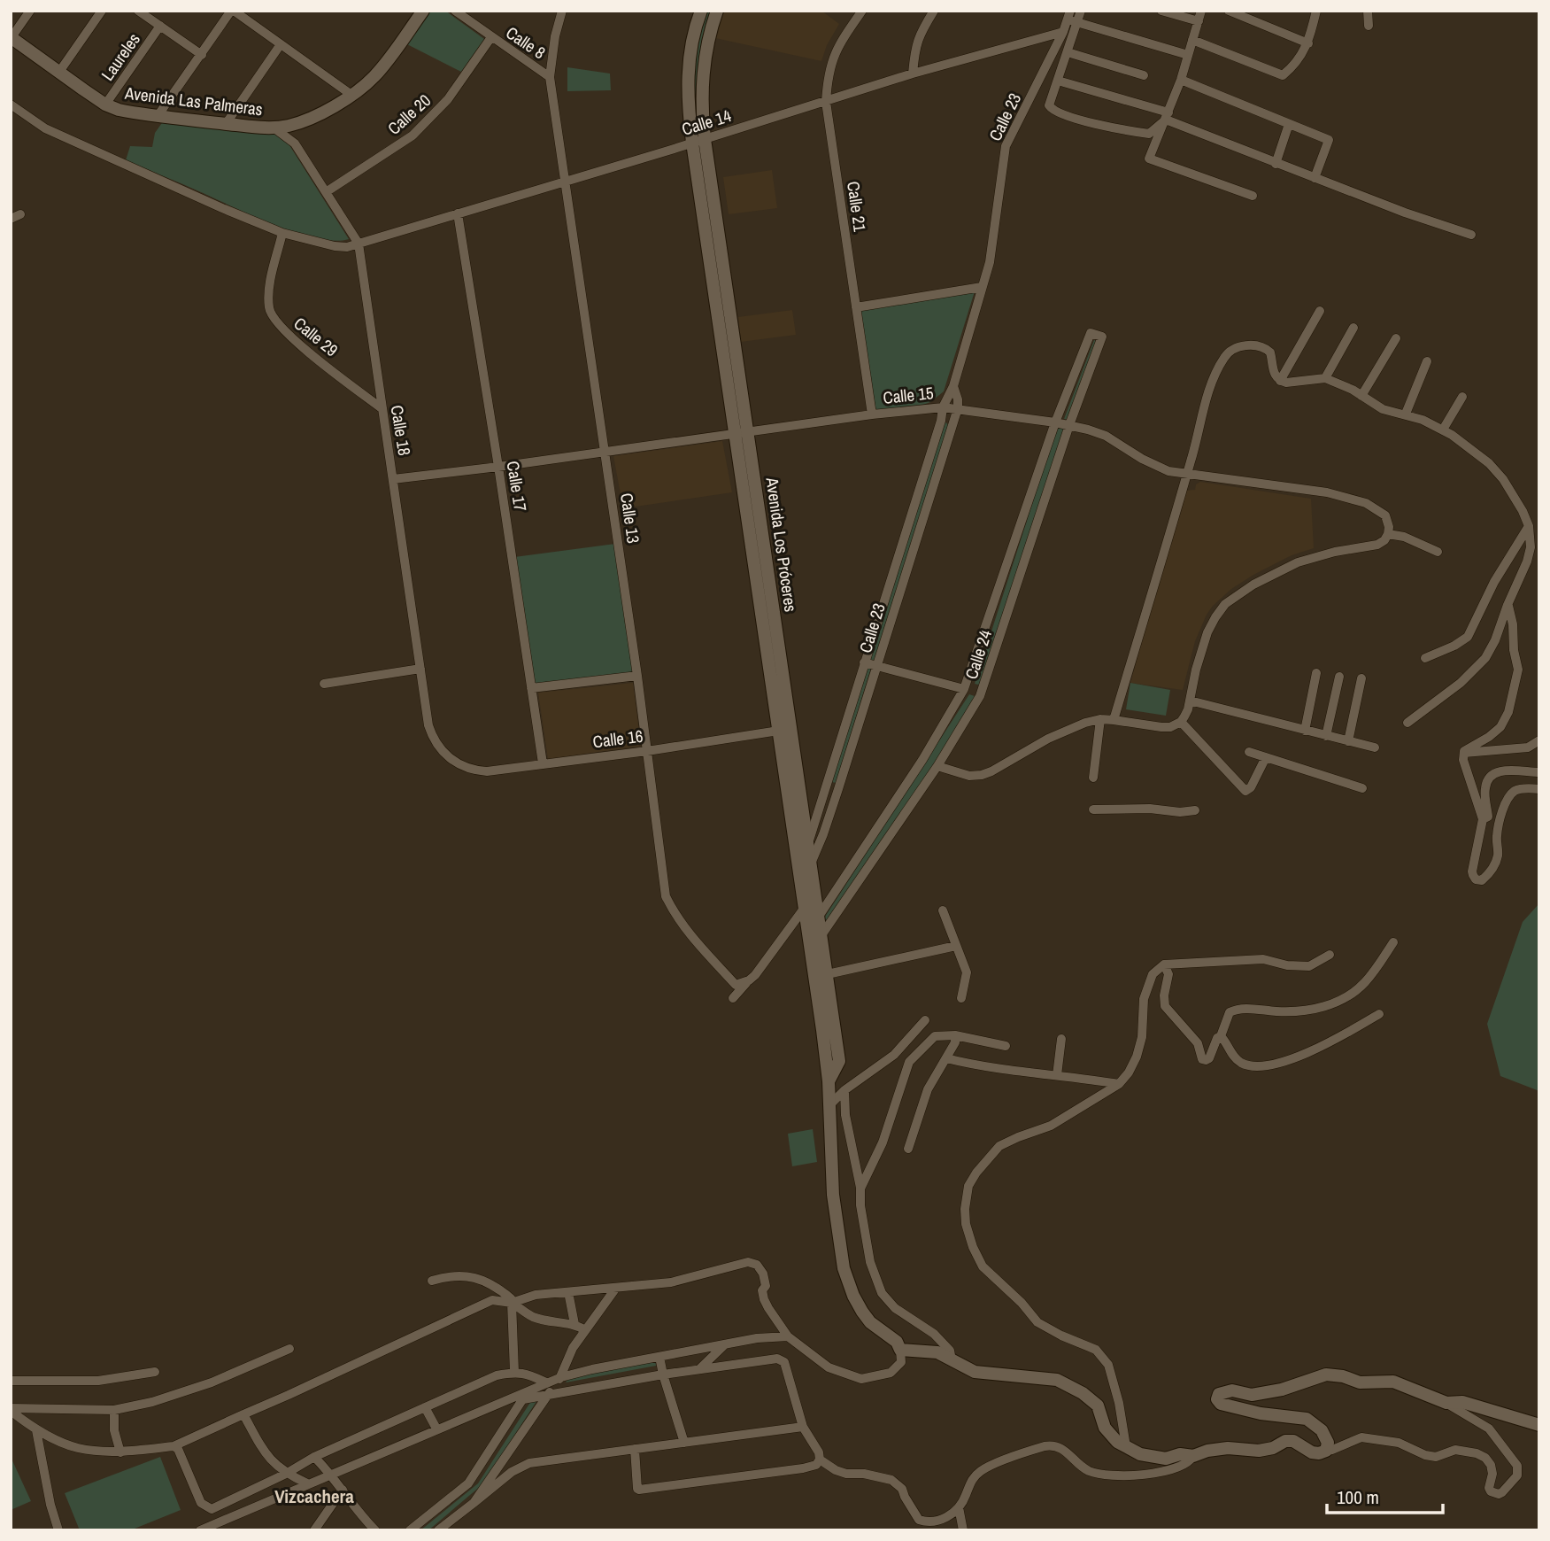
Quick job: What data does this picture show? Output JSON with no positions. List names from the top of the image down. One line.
{"streets":{"main road":["Avenida Las Palmeras","Avenida Los Próceres"],"street":["Calle 8","Laureles","Calle 20","Calle 23","Calle 14","Calle 21","Calle 29","Calle 15","Calle 18","Calle 17","Calle 13","Calle 24","Calle 16"]},"crossings":[["Calle 8","Calle 20"],["Calle 8","Calle 13"],["Laureles","Avenida Las Palmeras"],["Avenida Las Palmeras","Calle 18"],["Calle 20","Calle 18"],["Calle 23","Calle 14"],["Calle 23","Calle 15"],["Calle 23","Avenida Los Próceres"],["Calle 14","Calle 21"],["Calle 14","Calle 29"],["Calle 14","Calle 18"],["Calle 14","Calle 17"],["Calle 14","Calle 13"],["Calle 14","Avenida Los Próceres"],["Calle 21","Calle 15"],["Calle 29","Calle 18"],["Calle 15","Calle 18"],["Calle 15","Calle 17"],["Calle 15","Calle 13"],["Calle 15","Avenida Los Próceres"],["Calle 15","Calle 24"],["Calle 18","Calle 16"],["Calle 17","Calle 16"],["Calle 13","Calle 16"],["Avenida Los Próceres","Calle 24"],["Avenida Los Próceres","Calle 16"]],"districts":["Vizcachera"],"scale_bar":"100 m"}
